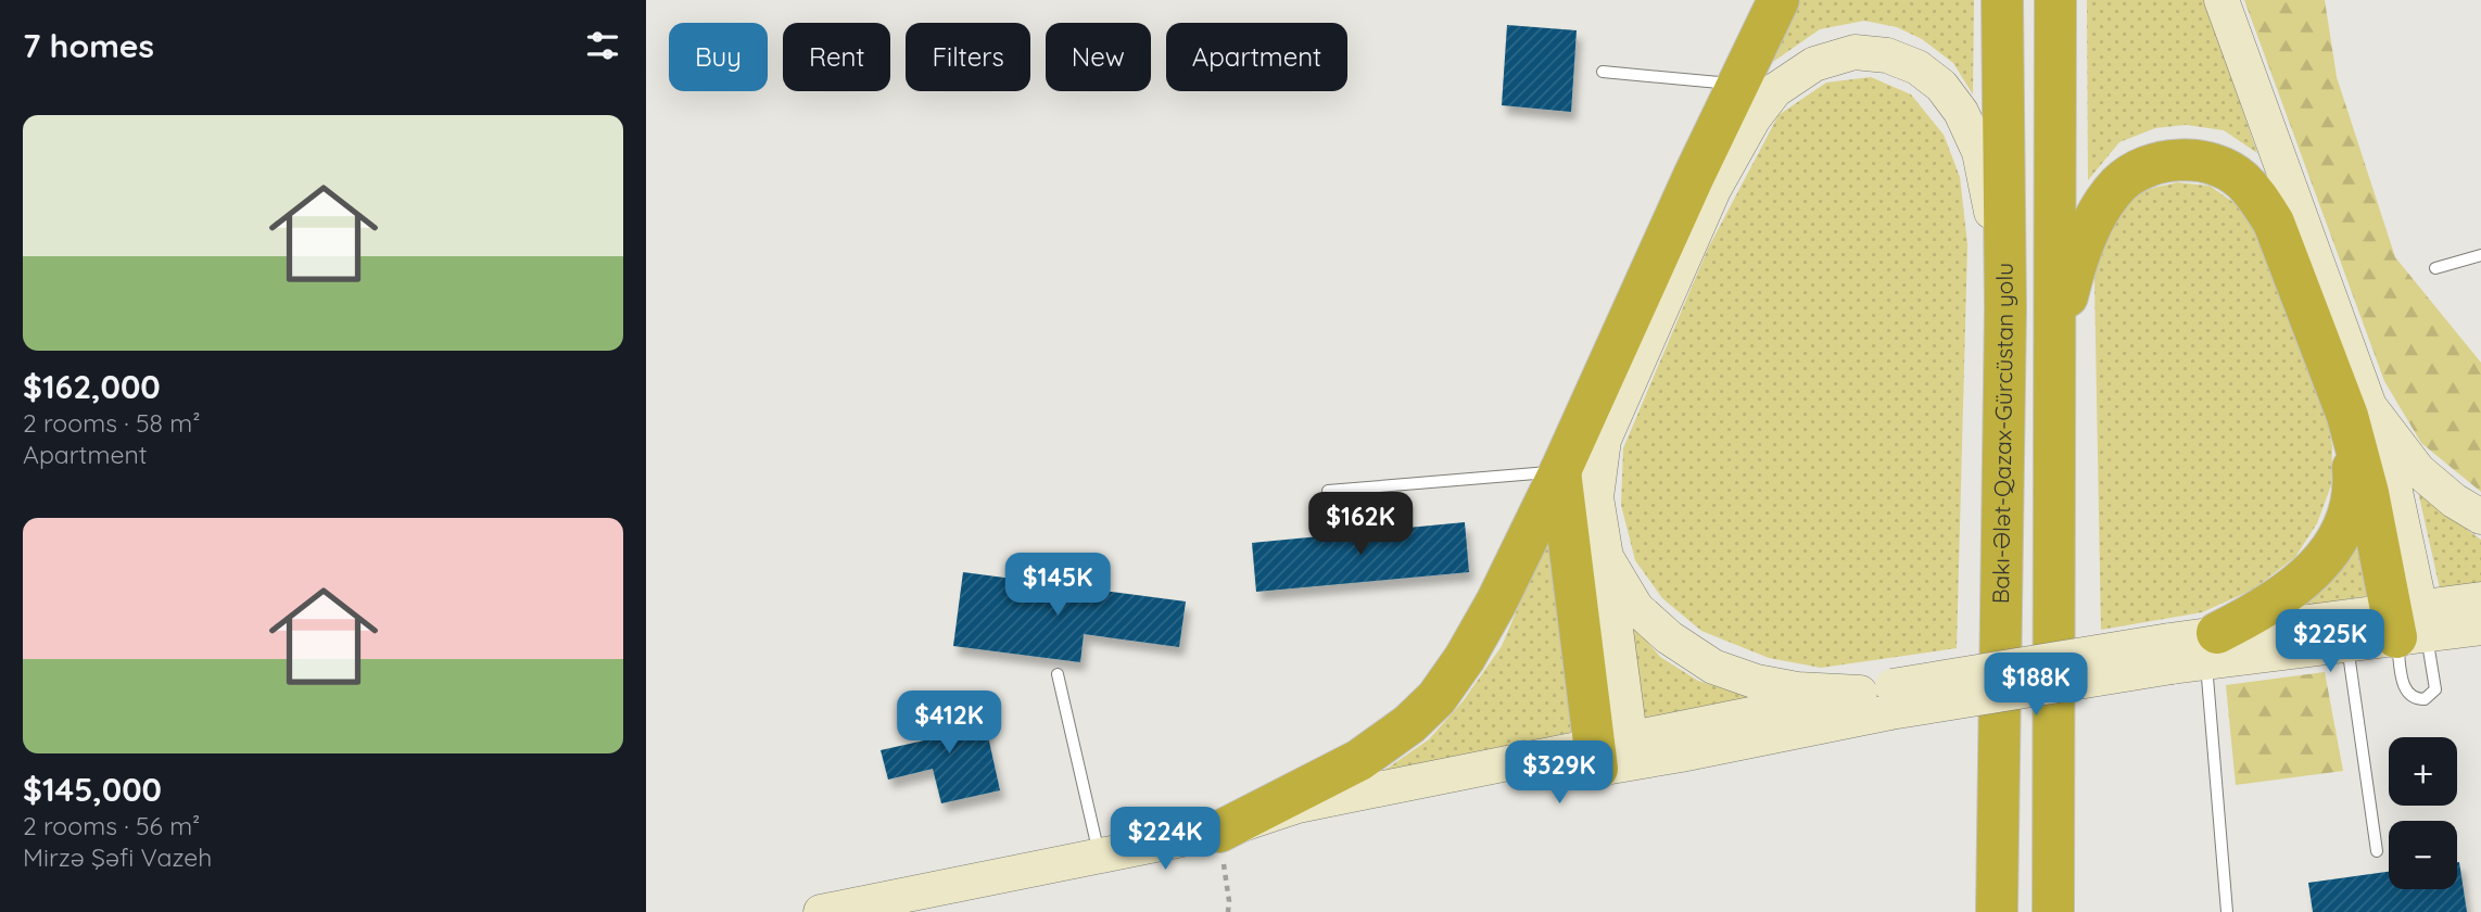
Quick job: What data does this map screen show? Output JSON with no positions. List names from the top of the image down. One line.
{"streets":{"highway":["Bakı-Ələt-Qazax-Gürcüstan yolu"]},"page":{"heading":"7 homes","chip":["Buy","Rent","Filters","New","Apartment"],"list":[{"name":"$162,000","note":"2 rooms · 58 m² · Apartment"},{"name":"$145,000","note":"2 rooms · 56 m² · Mirzə Şəfi Vazeh"}],"price":["$162K","$145K","$225K","$188K","$412K","$329K","$224K"],"map_buttons":["+","−"]}}
